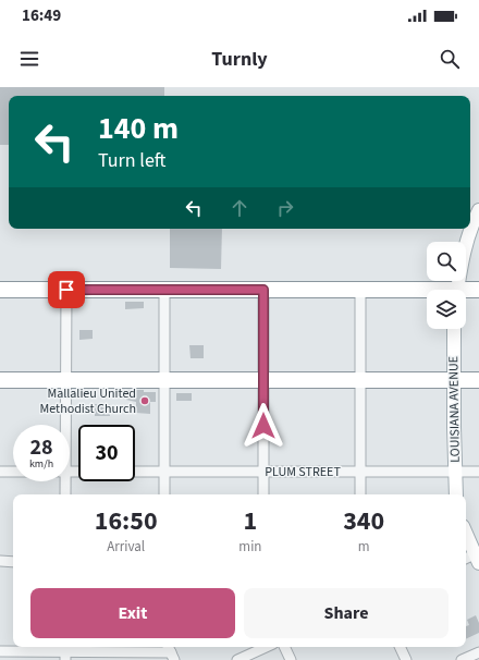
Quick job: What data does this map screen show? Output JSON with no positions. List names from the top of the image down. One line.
{"streets":{"main road":["LOUISIANA AVENUE"],"street":["PLUM STREET"]},"crossings":[["LOUISIANA AVENUE","PLUM STREET"]],"places":["Mallalieu United Methodist Church"],"page":{"status":"16:49","header":"Turnly","turn":["140 m","Turn left"],"speed":"28 km/h","limit":"30","eta":["16:50","Arrival","1","min","340","m"],"buttons":["Exit","Share"]}}
